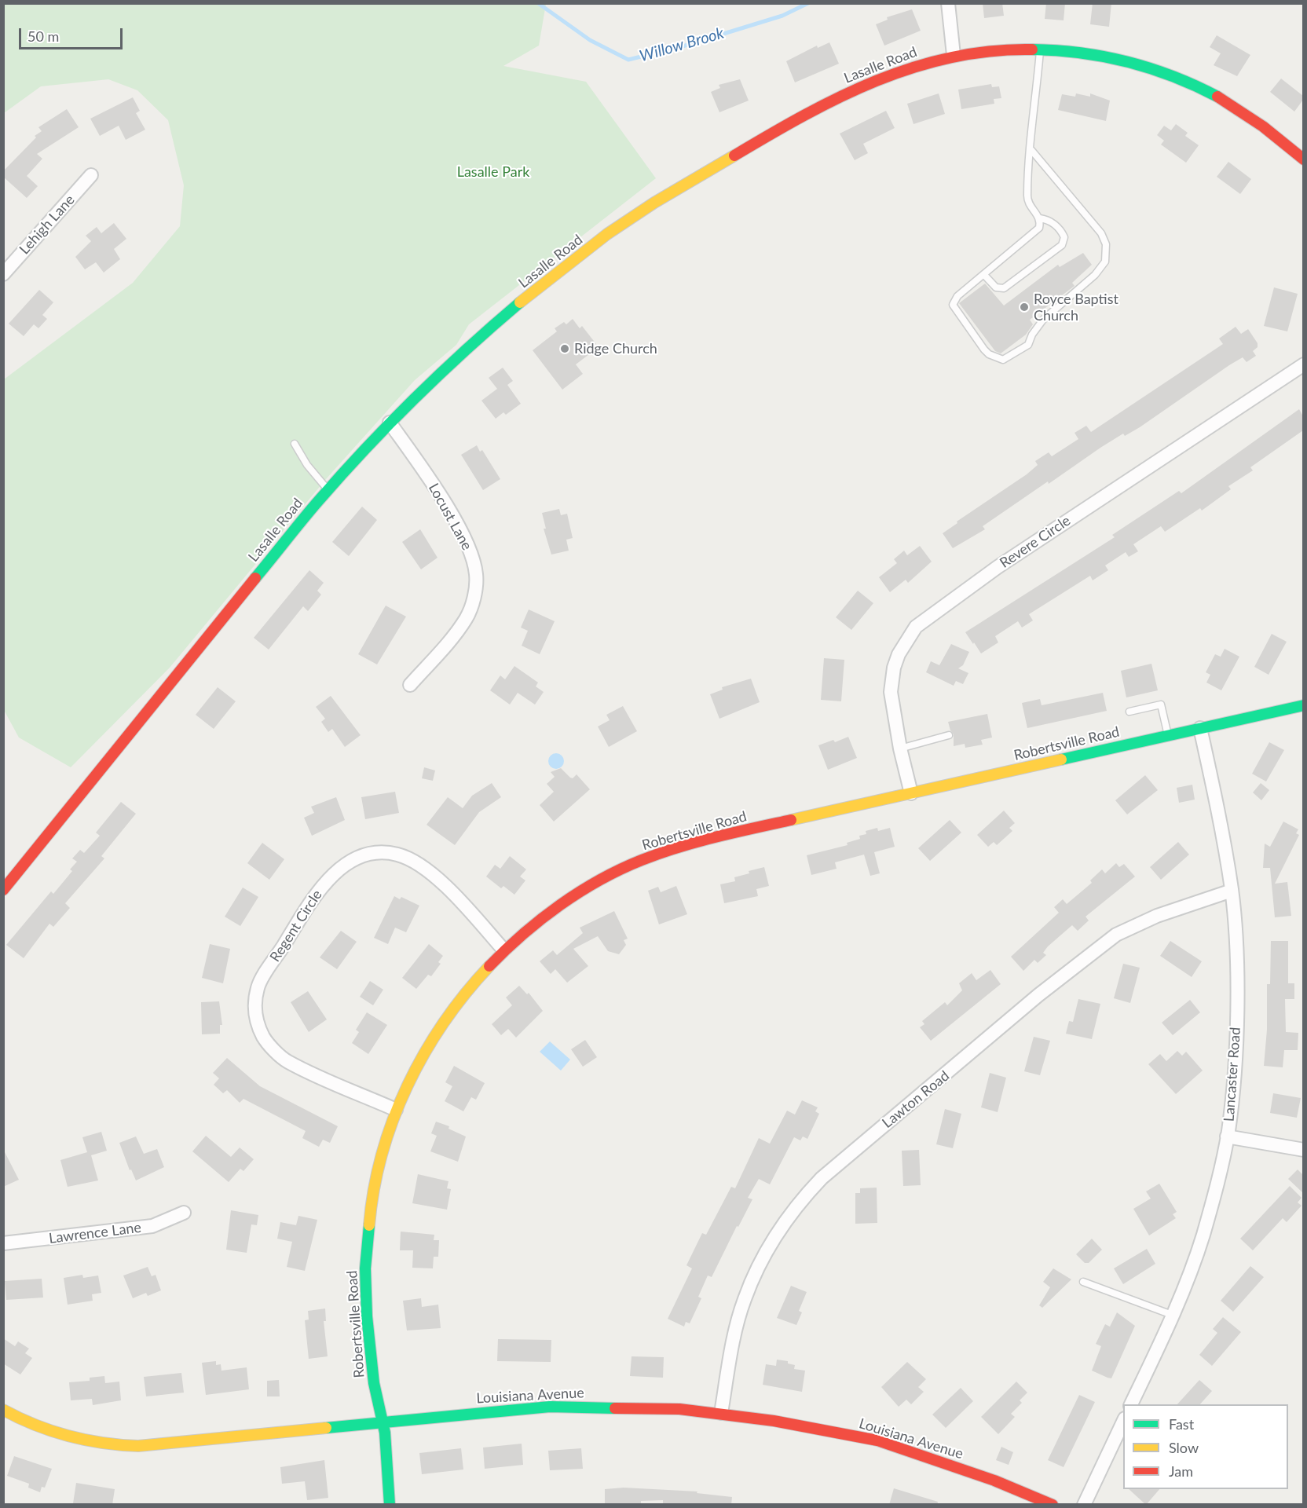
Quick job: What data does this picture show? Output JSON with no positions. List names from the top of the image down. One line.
{"streets":{"street":["Lasalle Road","Lehigh Lane","Locust Lane","Revere Circle","Robertsville Road","Regent Circle","Lancaster Road","Lawton Road","Lawrence Lane","Louisiana Avenue"]},"crossings":[["Lasalle Road","Locust Lane"],["Revere Circle","Robertsville Road"],["Robertsville Road","Regent Circle"],["Robertsville Road","Lancaster Road"],["Robertsville Road","Louisiana Avenue"],["Lancaster Road","Lawton Road"],["Lawton Road","Louisiana Avenue"]],"water":["Willow Brook"],"parks":["Lasalle Park"],"places":["Royce Baptist Church","Ridge Church"],"legend":["Fast","Slow","Jam"],"scale_bar":"50 m"}
